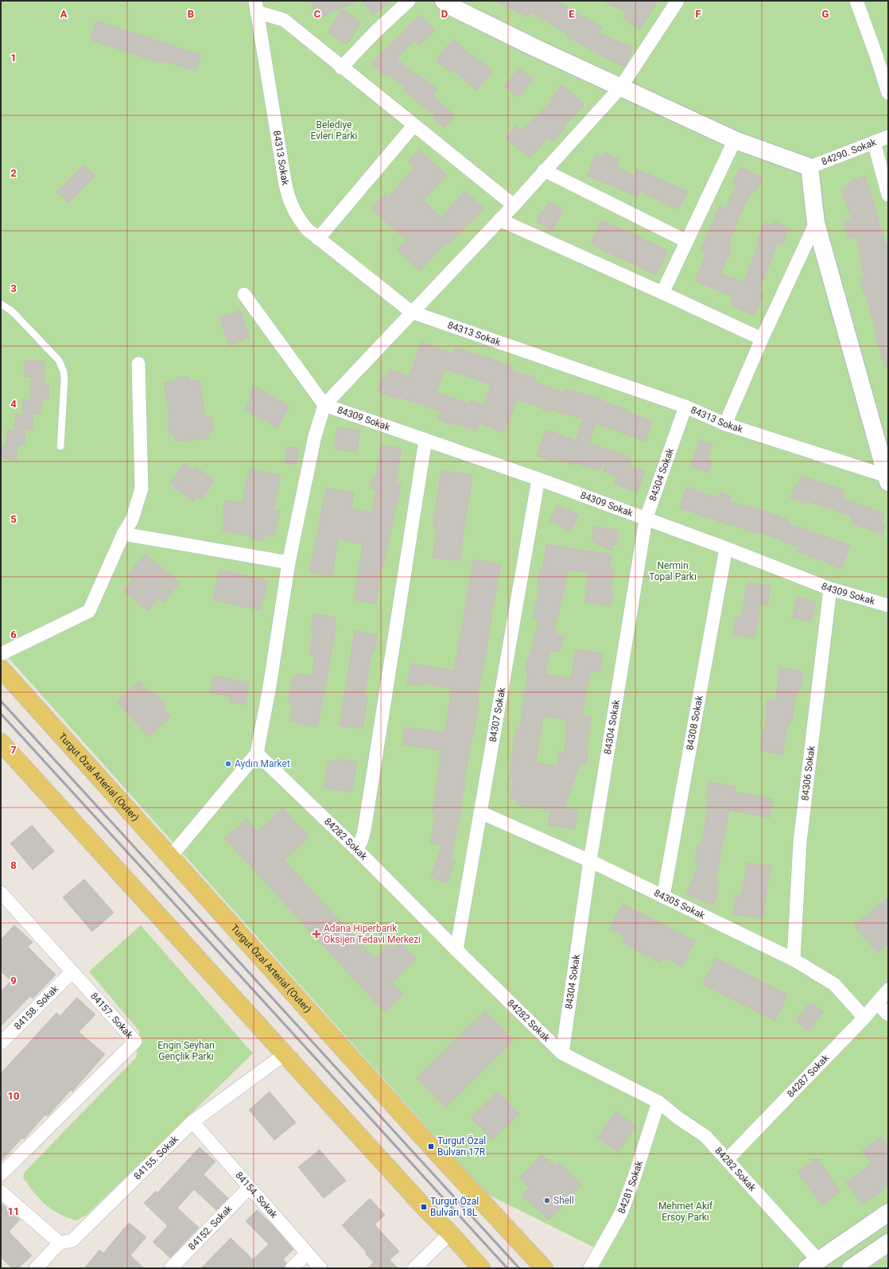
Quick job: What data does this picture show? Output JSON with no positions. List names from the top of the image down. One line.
{"streets":{"main road":["Turgut Özal Arterial (Outer)"],"street":["84290. Sokak","84313 Sokak","84309 Sokak","84304 Sokak","84307 Sokak","84308 Sokak","84306 Sokak","84282 Sokak","84305 Sokak","84158. Sokak","84157. Sokak","84287 Sokak","84155. Sokak","84281 Sokak","84154. Sokak","84152. Sokak"]},"crossings":[["84313 Sokak","84304 Sokak"],["84309 Sokak","84304 Sokak"],["84309 Sokak","84307 Sokak"],["84309 Sokak","84308 Sokak"],["84309 Sokak","84306 Sokak"],["84304 Sokak","84282 Sokak"],["84304 Sokak","84305 Sokak"],["84307 Sokak","84282 Sokak"],["84307 Sokak","84305 Sokak"],["84308 Sokak","84305 Sokak"],["84306 Sokak","84305 Sokak"],["84282 Sokak","84287 Sokak"],["84282 Sokak","84281 Sokak"],["84305 Sokak","84287 Sokak"],["84158. Sokak","84157. Sokak"],["84155. Sokak","84154. Sokak"],["84154. Sokak","84152. Sokak"]],"parks":["Belediye Evleri Parki","Nermin Topal Parkı","Engin Seyhan Gençlik Parkı","Mehmet Akif Ersoy Parkı"],"places":{"other":["Aydın Market","Shell"],"health":["Adana Hiperbarik Oksijen Tedavi Merkezi"],"transit":["Turgut Özal Bulvarı 17R","Turgut Özal Bulvarı 18L"]},"grid":{"columns":["A","B","C","D","E","F","G"],"rows":["1","2","3","4","5","6","7","8","9","10","11"]}}
